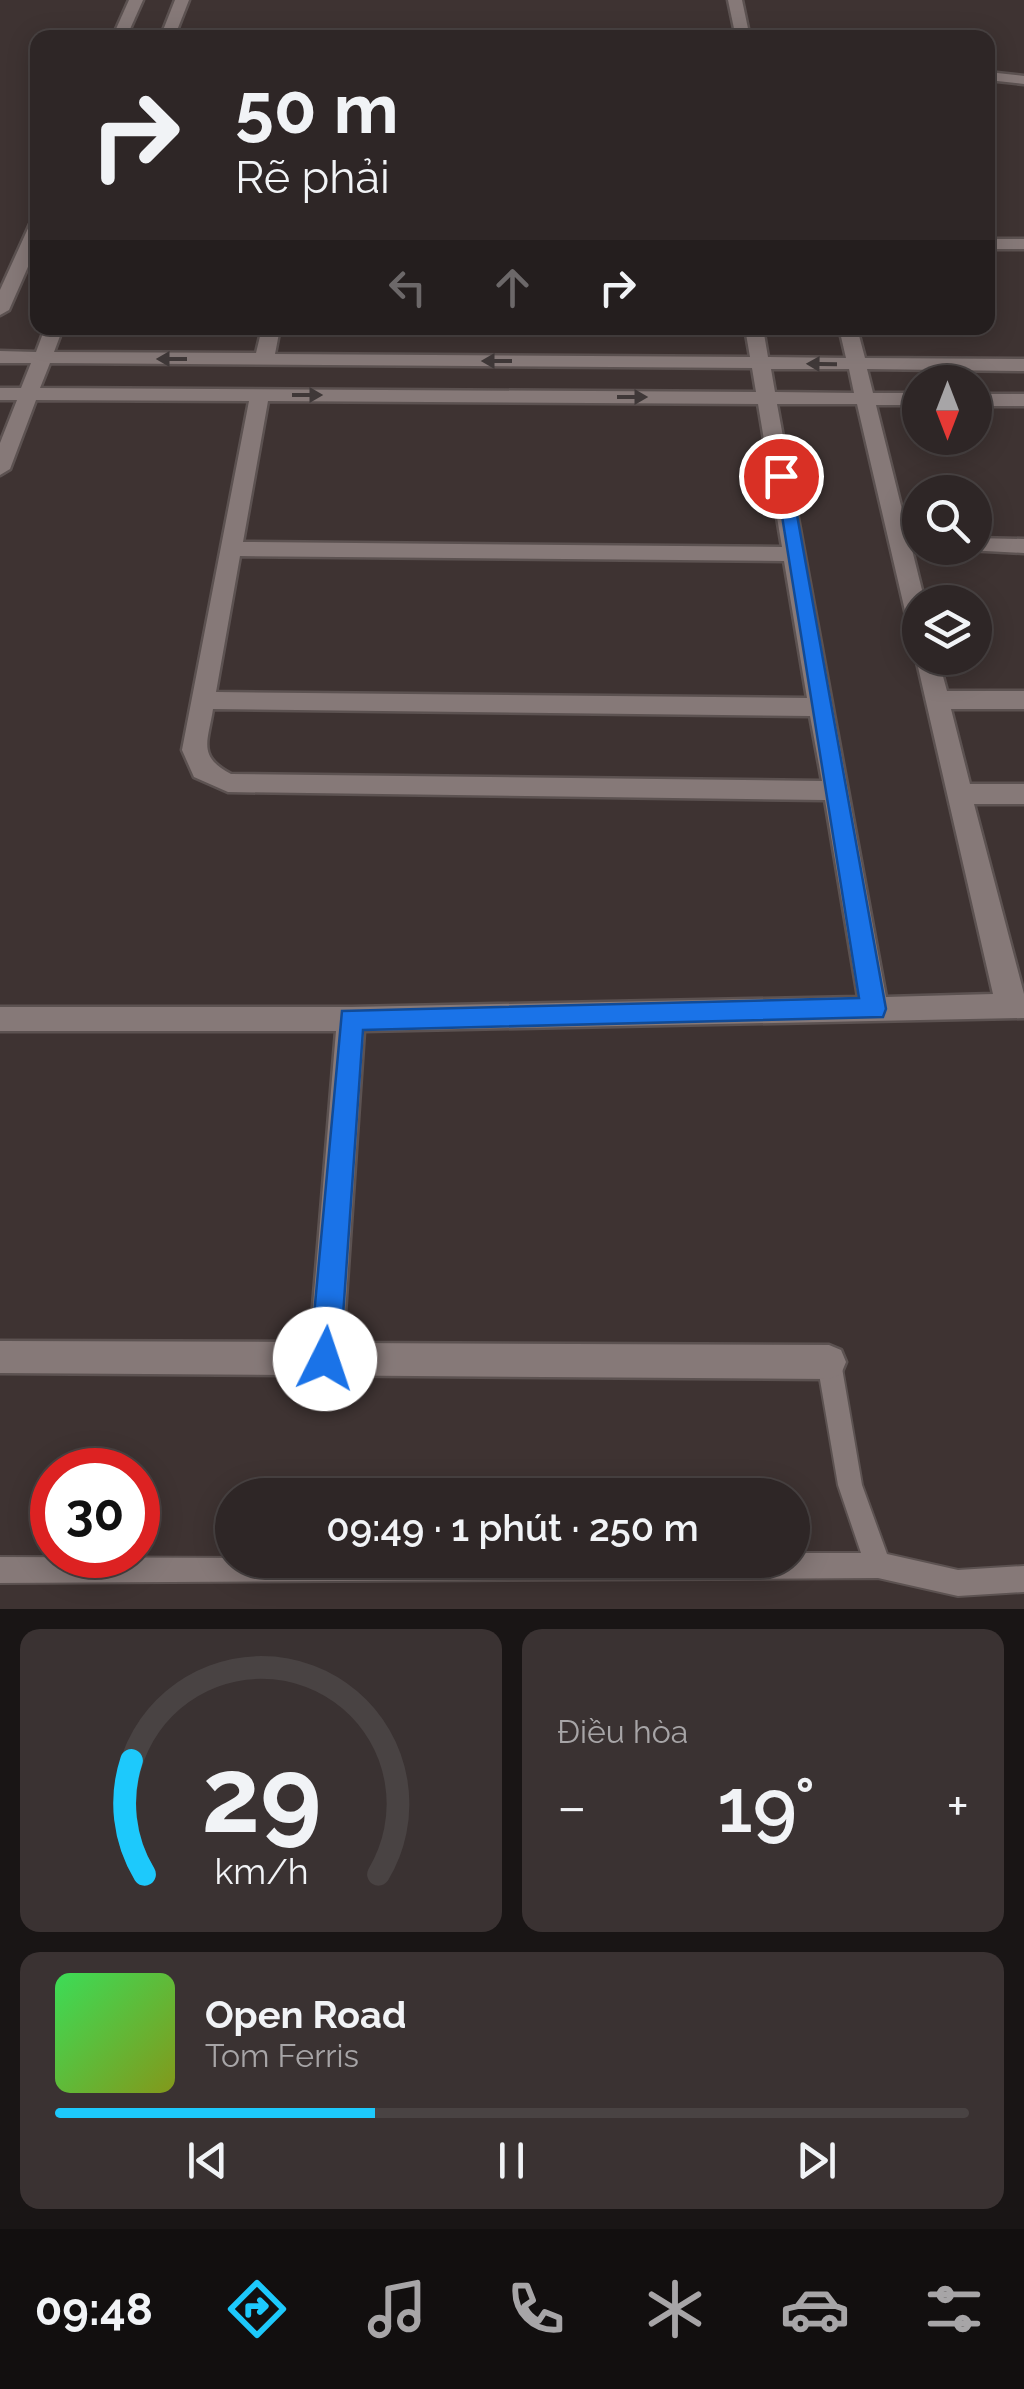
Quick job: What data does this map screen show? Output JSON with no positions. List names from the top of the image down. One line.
{"north":"bottom","page":{"turn":["50 m","Rẽ phải"],"limit":"30","trip":"09:49 · 1 phút · 250 m","tile":"Điều hòa","heat":["−","19°","+"],"song":["Open Road","Tom Ferris"],"tabs":"09:48","gauge":["29","km/h"]}}
